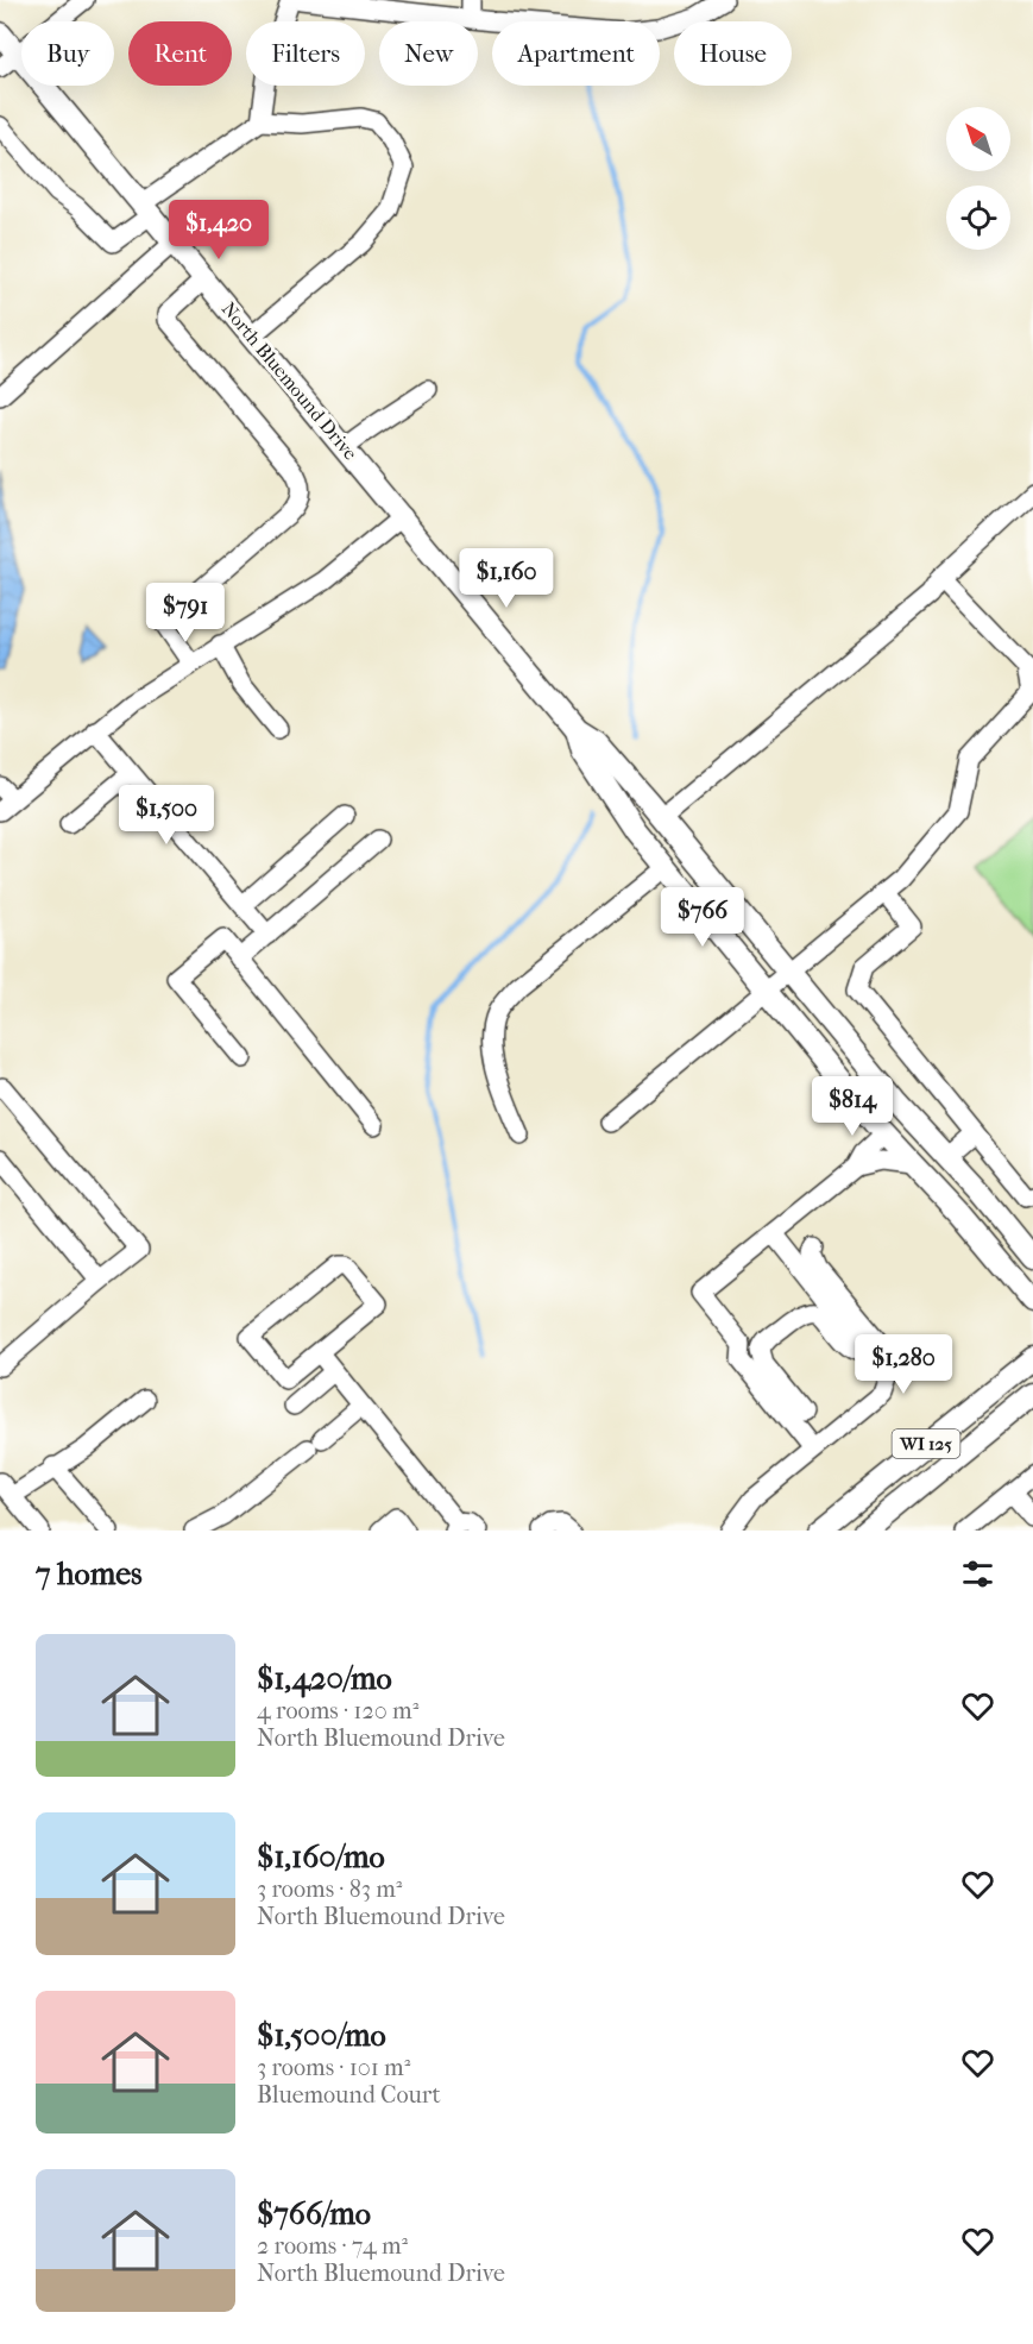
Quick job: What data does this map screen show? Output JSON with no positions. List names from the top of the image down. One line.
{"streets":{"main road":["North Bluemound Drive","WI 125"]},"north":"top left","page":{"chip":["Buy","Rent","Filters","New","Apartment","House"],"price":["$1,420","$1,160","$791","$1,500","$766","$814","$1,280"],"heading":"7 homes","list":[{"name":"$1,420/mo","note":"4 rooms · 120 m² · North Bluemound Drive"},{"name":"$1,160/mo","note":"3 rooms · 83 m² · North Bluemound Drive"},{"name":"$1,500/mo","note":"3 rooms · 101 m² · Bluemound Court"},{"name":"$766/mo","note":"2 rooms · 74 m² · North Bluemound Drive"}]}}
